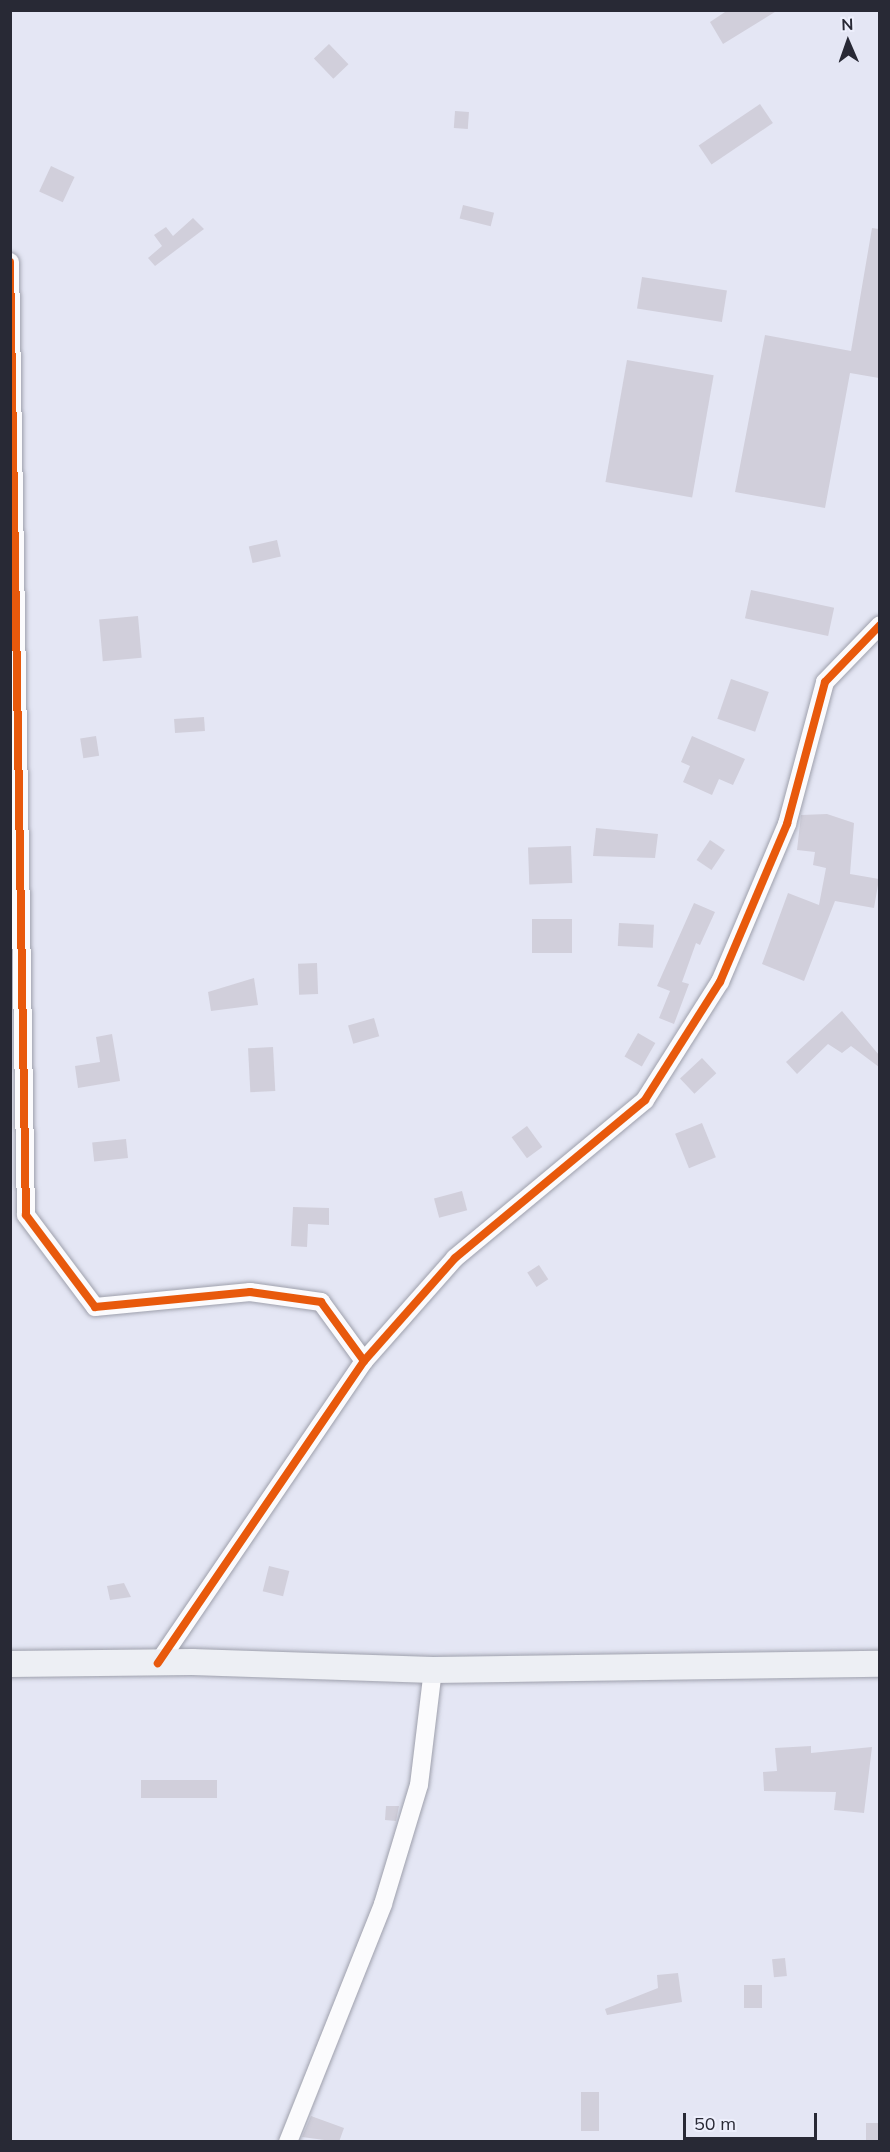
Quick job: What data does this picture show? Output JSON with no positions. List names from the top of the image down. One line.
{"scale_bar":"50 m","north":"top"}
